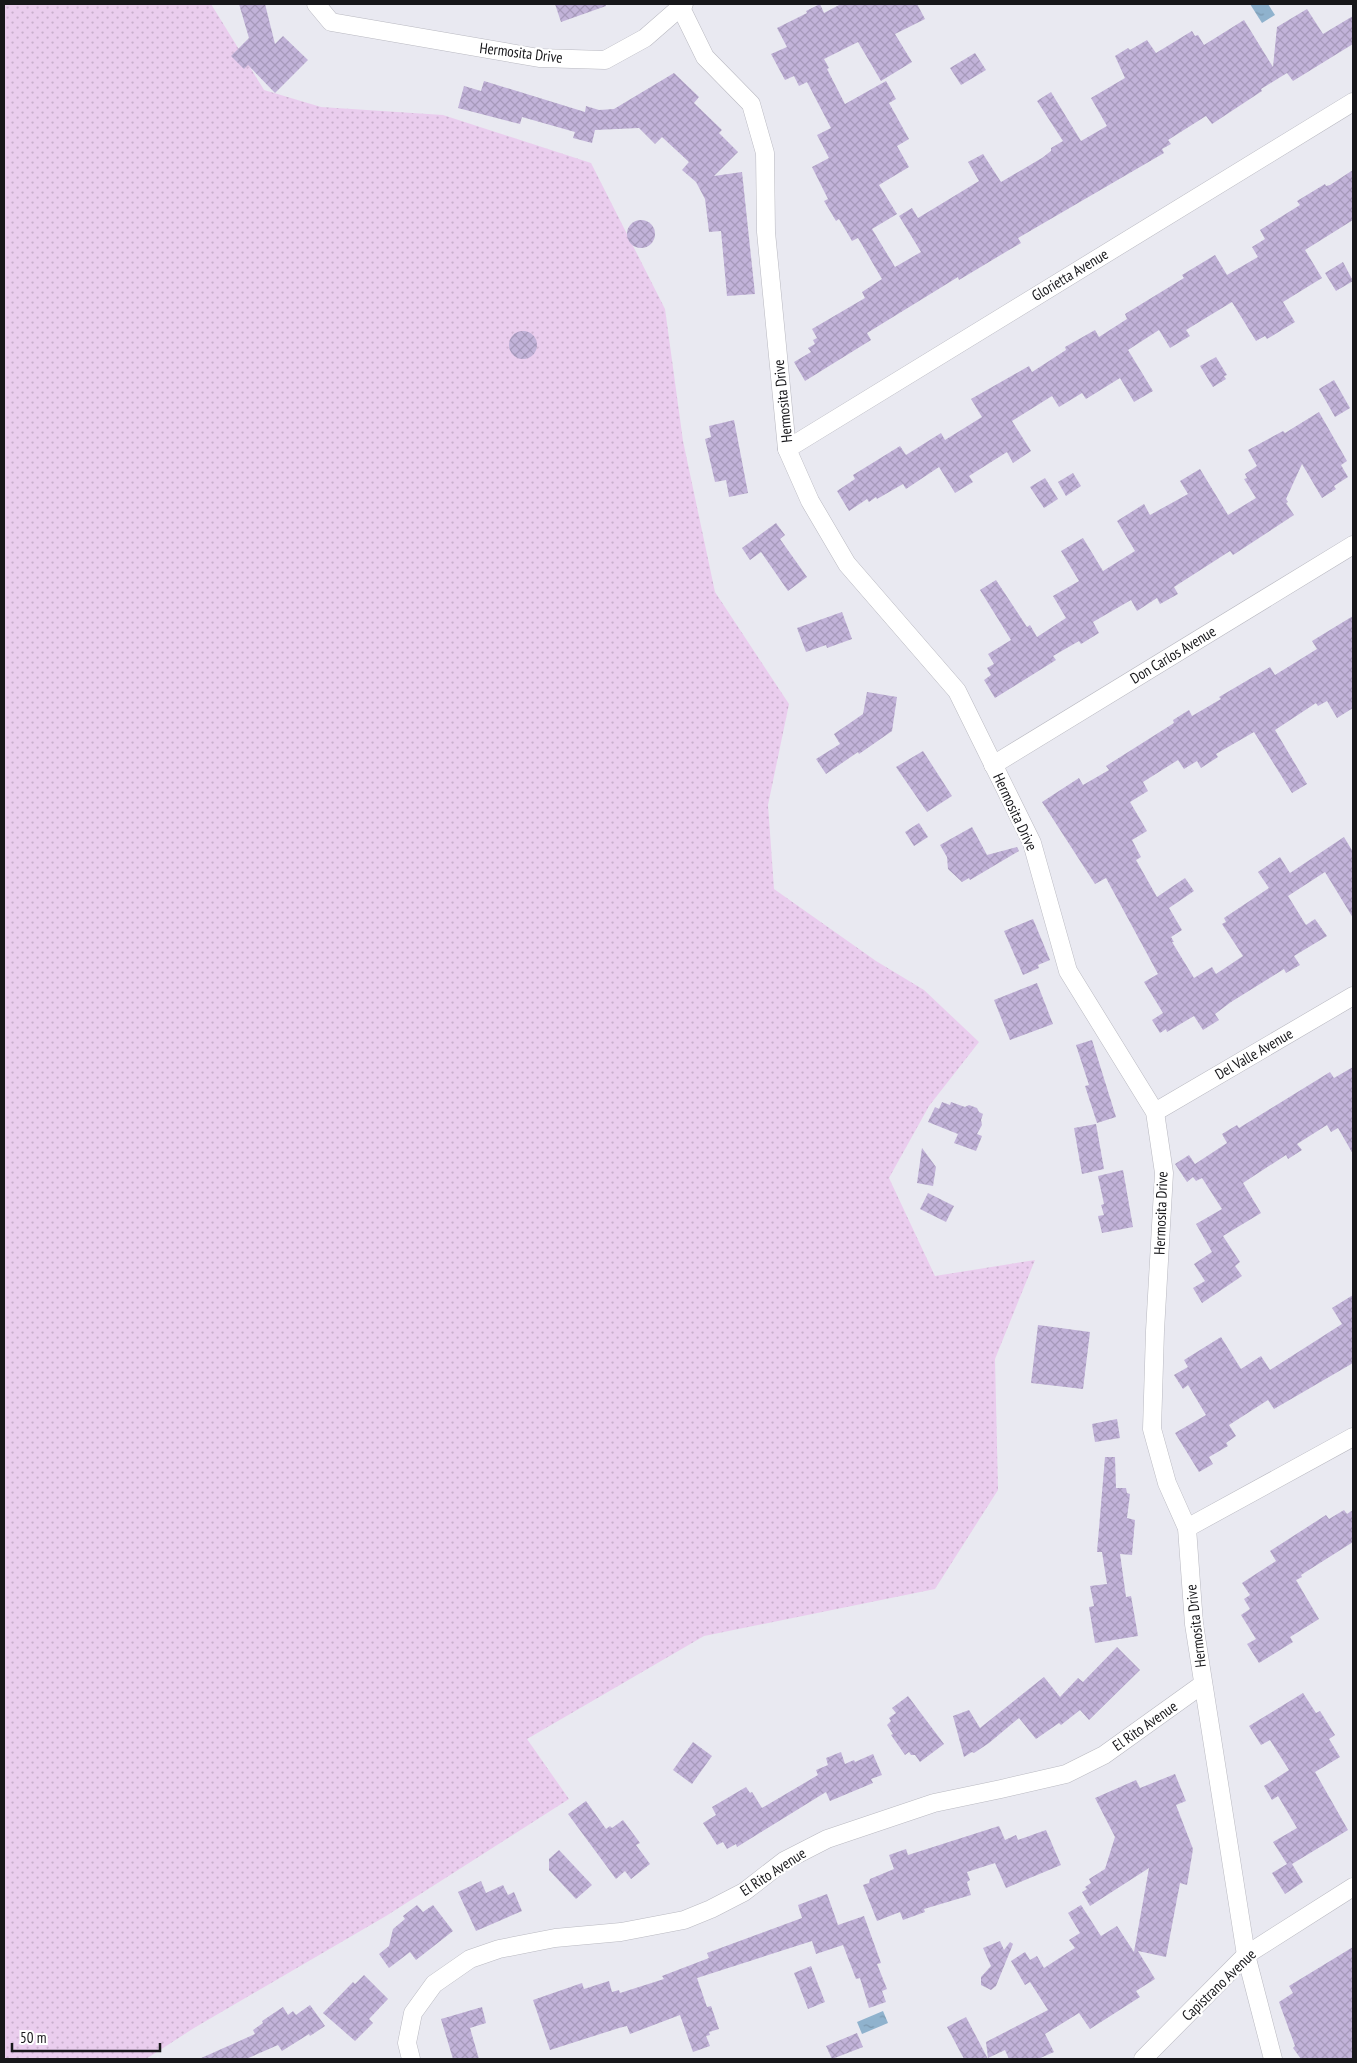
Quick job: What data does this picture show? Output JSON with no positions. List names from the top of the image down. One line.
{"streets":{"street":["Hermosita Drive","Glorietta Avenue","Don Carlos Avenue","Del Valle Avenue","El Rito Avenue","Capistrano Avenue"]},"crossings":[["Hermosita Drive","Glorietta Avenue"],["Hermosita Drive","Don Carlos Avenue"],["Hermosita Drive","Del Valle Avenue"],["Hermosita Drive","El Rito Avenue"],["Hermosita Drive","Capistrano Avenue"]],"scale_bar":"50 m"}
